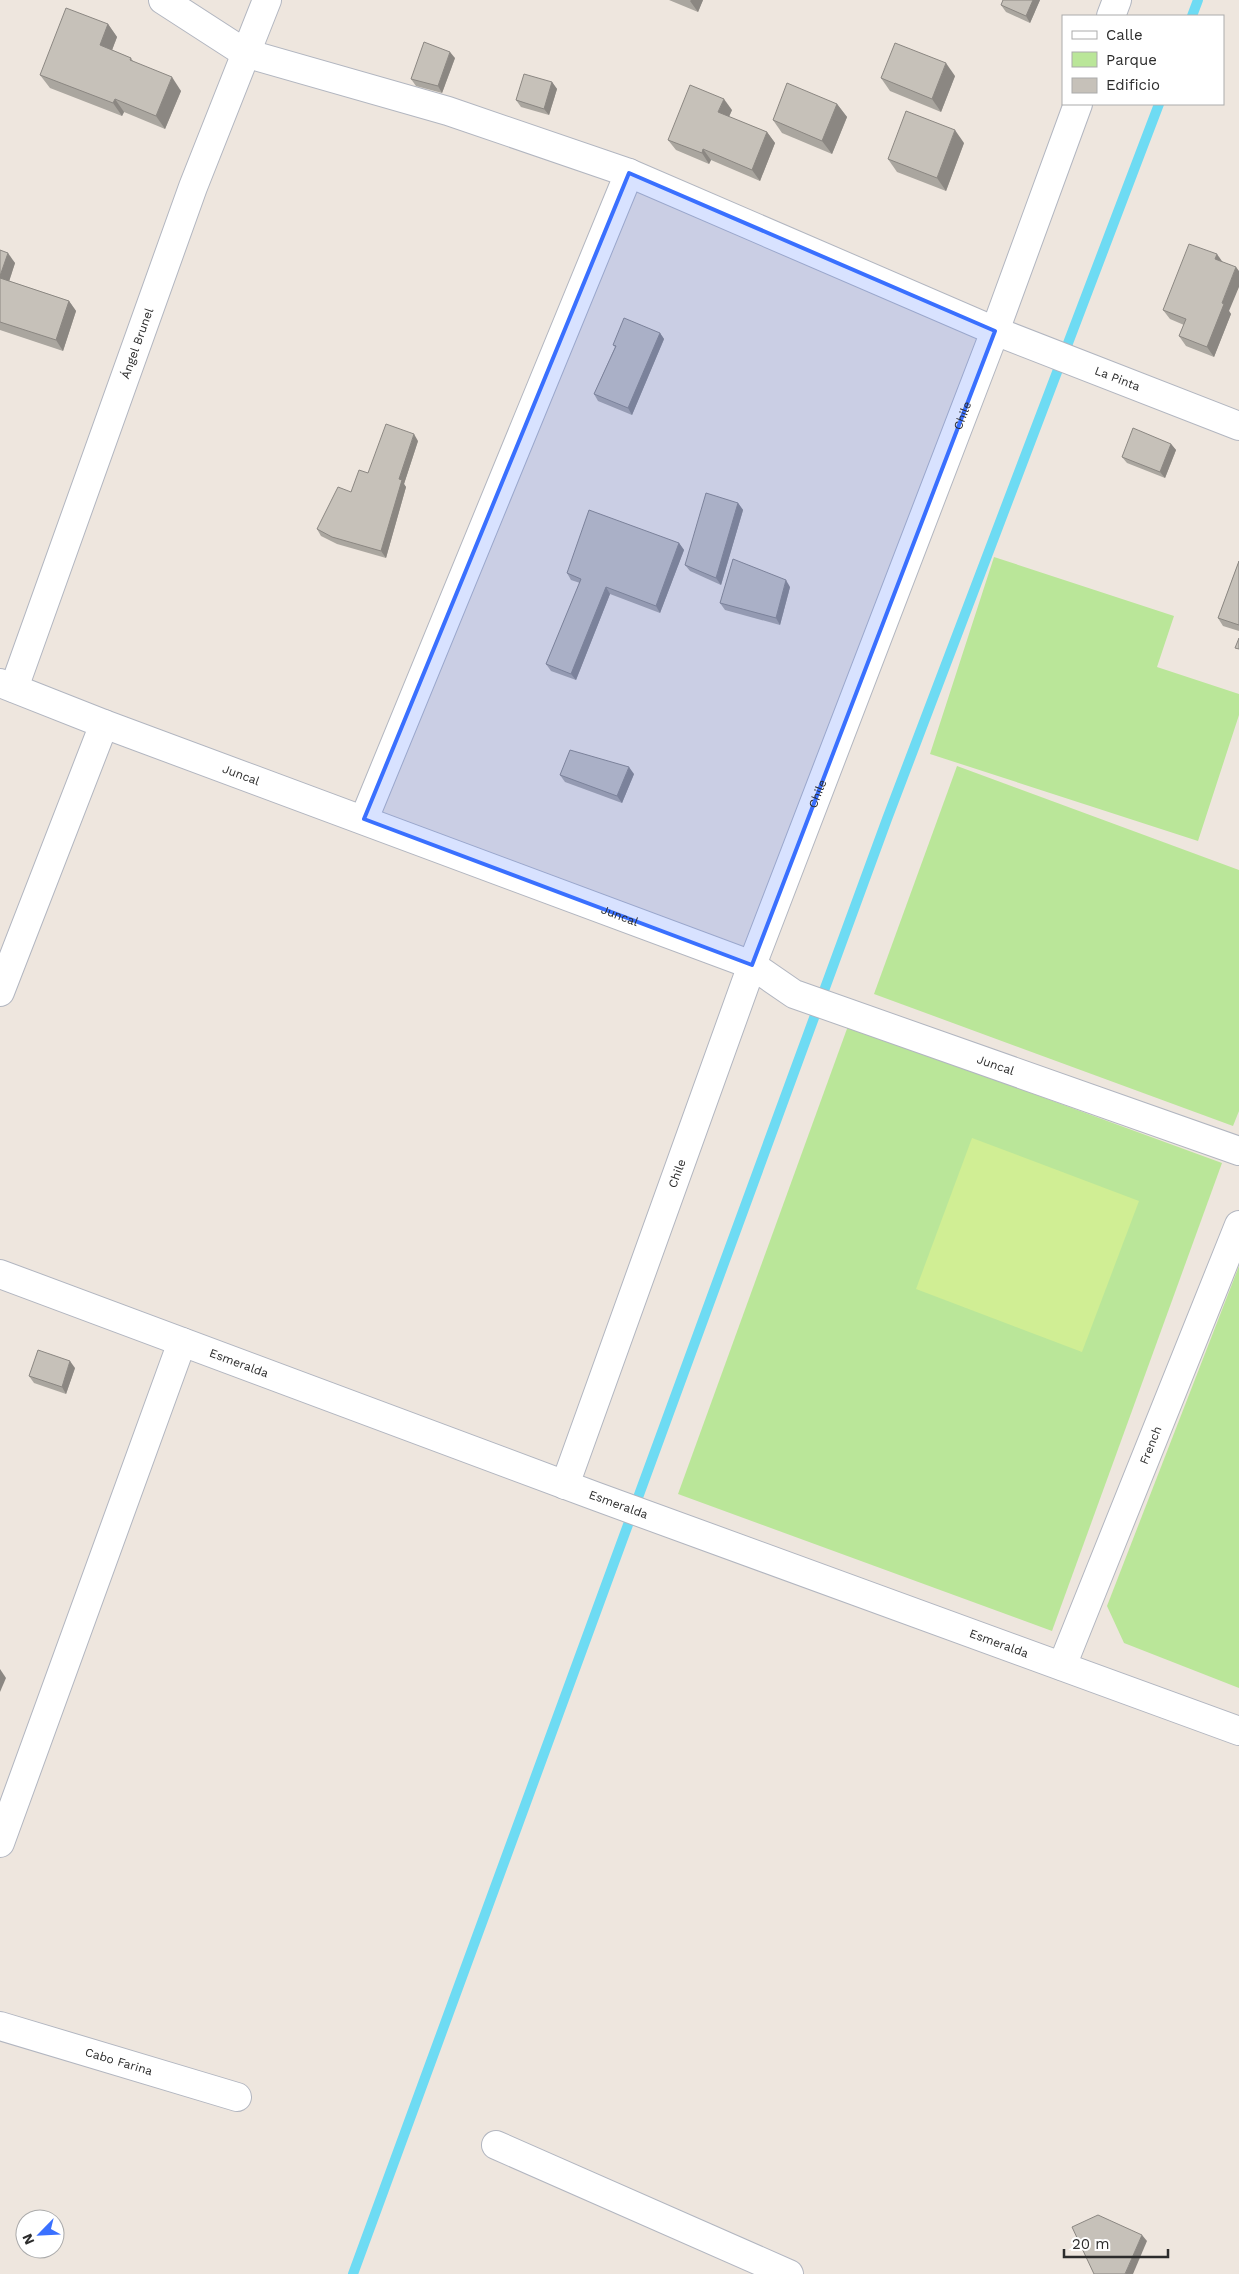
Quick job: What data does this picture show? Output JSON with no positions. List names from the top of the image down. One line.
{"streets":{"street":["Ángel Brunel","La Pinta","Chile","Juncal","Esmeralda","French","Cabo Farina"]},"crossings":[["Ángel Brunel","La Pinta"],["Ángel Brunel","Juncal"],["La Pinta","Chile"],["Chile","Juncal"],["Chile","Esmeralda"],["Esmeralda","French"]],"legend":["Calle","Parque","Edificio"],"scale_bar":"20 m","north":"bottom left"}
